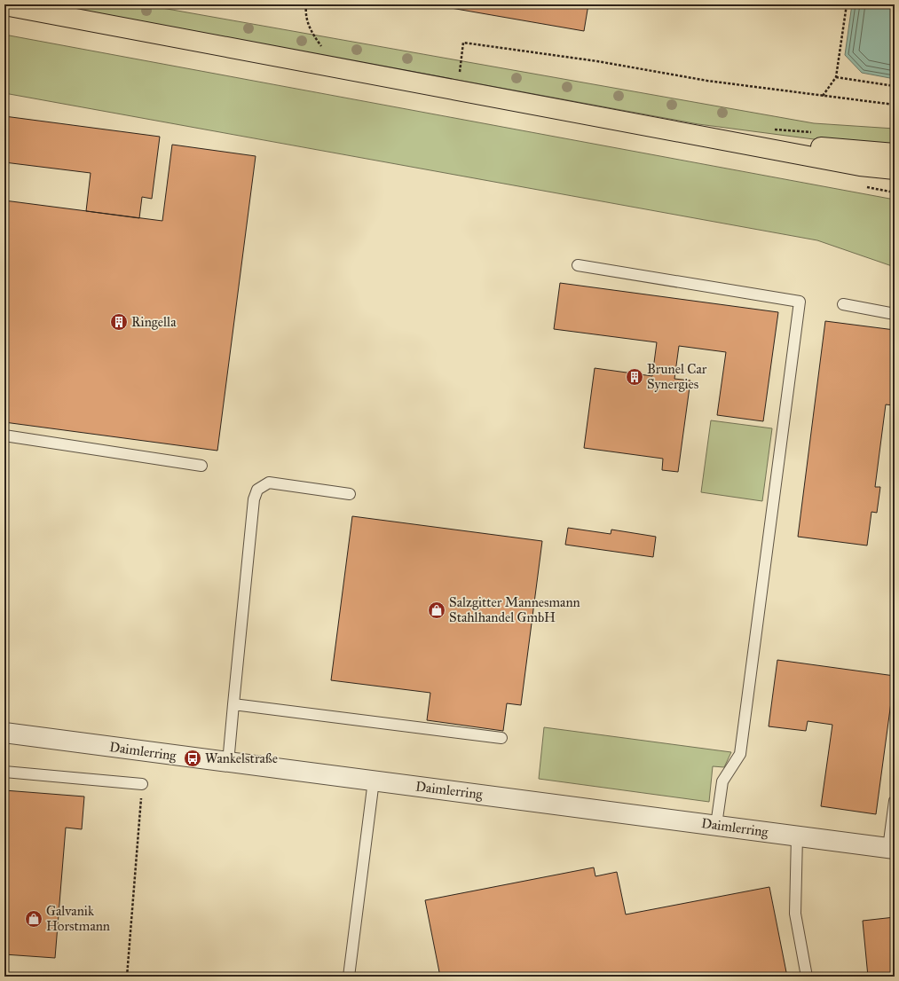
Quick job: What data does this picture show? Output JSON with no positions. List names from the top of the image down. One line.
{"streets":{"street":["Daimlerring"]},"places":{"building":["Ringella","Brunel Car Synergies"],"shop":["Salzgitter Mannesmann Stahlhandel GmbH","Galvanik Horstmann"],"bus stop":["Wankelstraße"]}}
